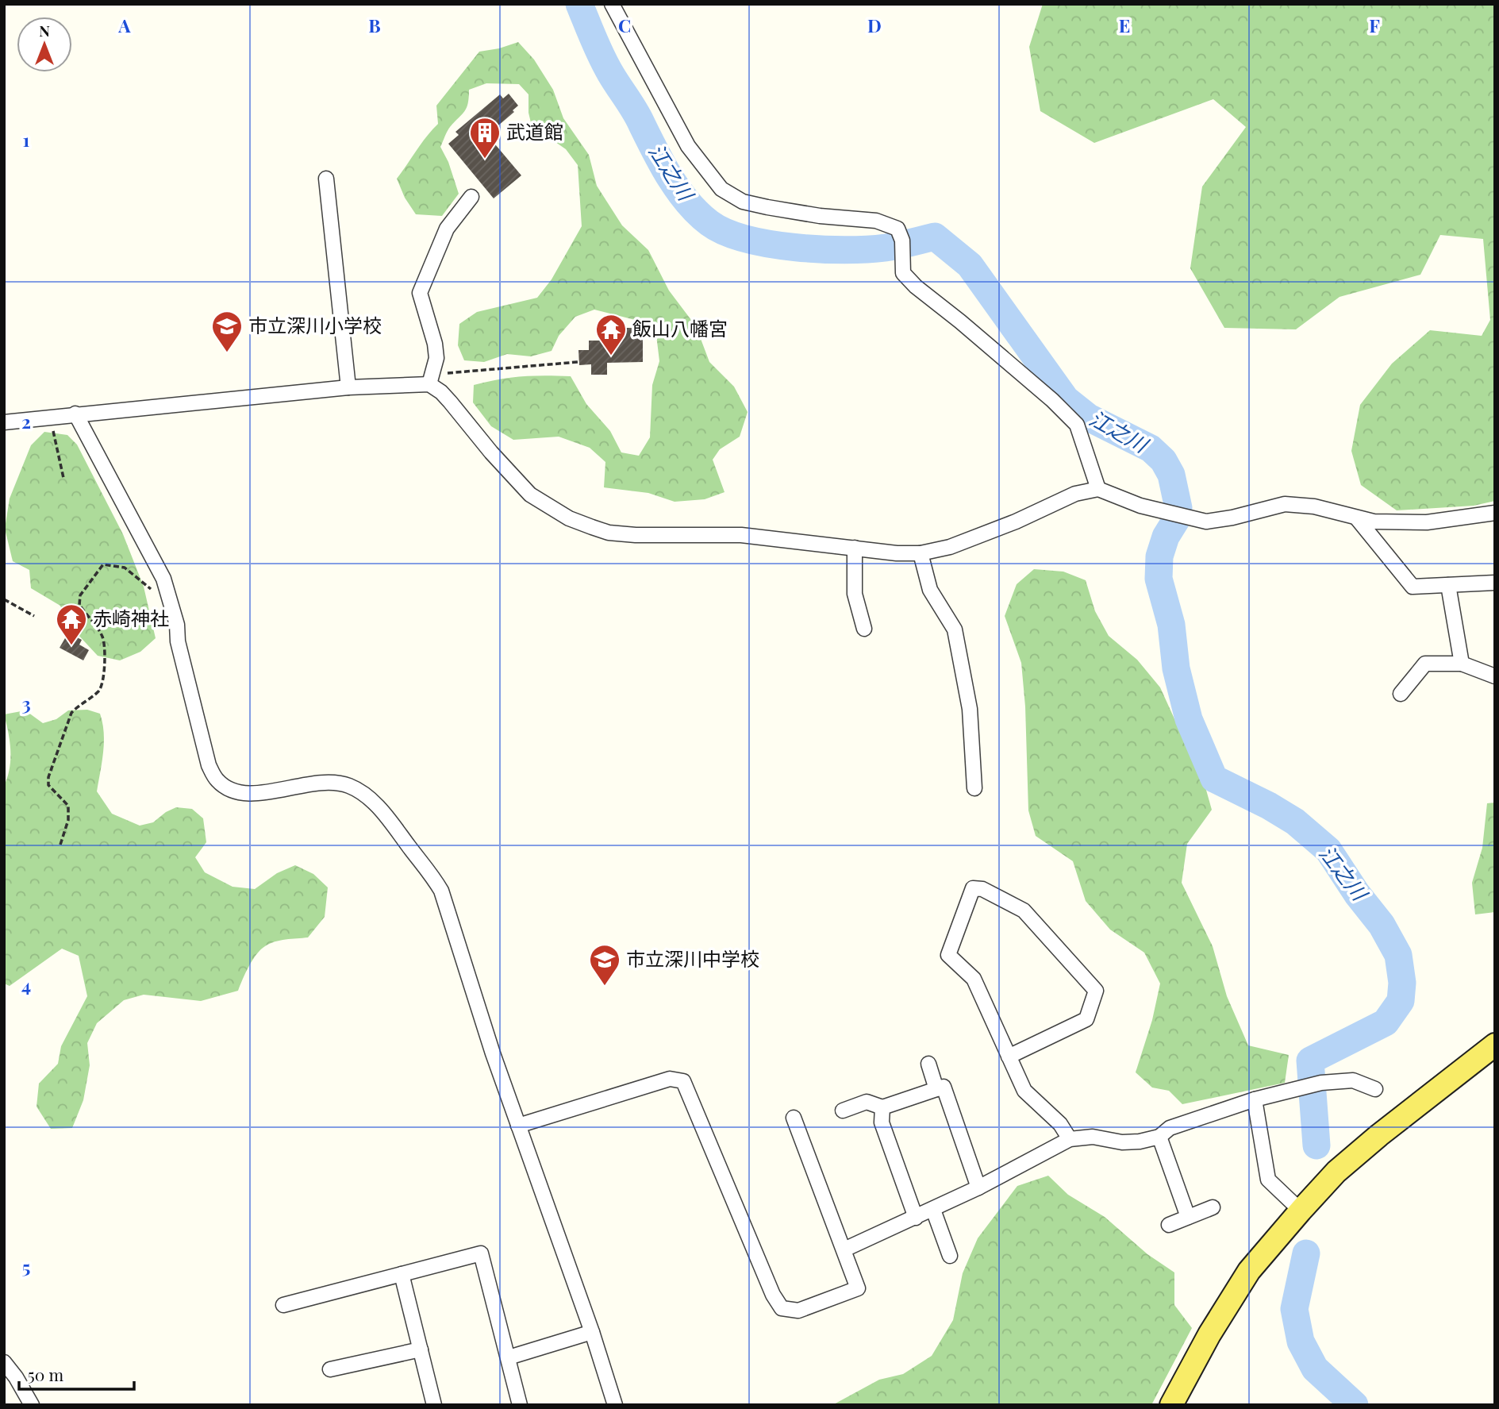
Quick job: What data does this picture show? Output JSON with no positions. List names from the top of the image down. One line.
{"water":["江之川"],"places":{"building":["武道館"],"school or university":["市立深川小学校","市立深川中学校"],"temple":["飯山八幡宮","赤崎神社"]},"scale_bar":"50 m","north":"top","grid":{"columns":["A","B","C","D","E","F"],"rows":["1","2","3","4","5"]}}
